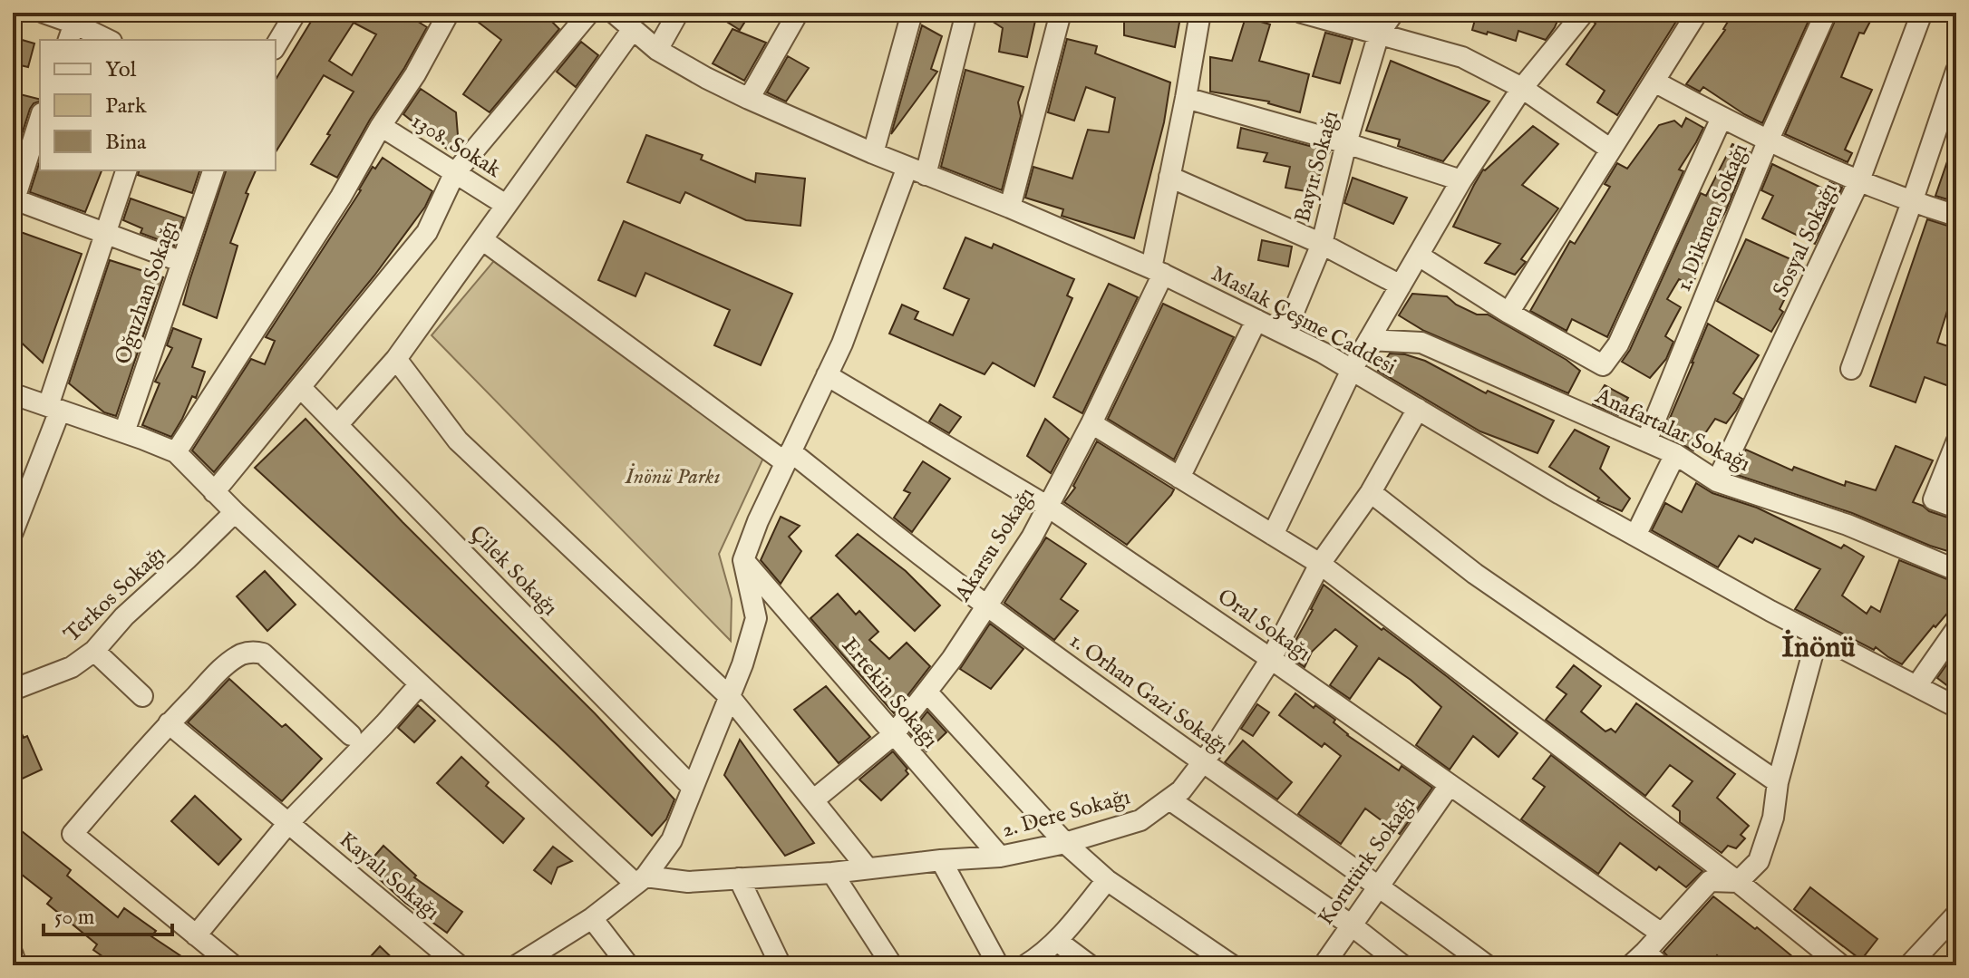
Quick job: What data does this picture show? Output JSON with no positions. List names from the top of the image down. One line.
{"streets":{"street":["1308. Sokak","Bayır Sokağı","1. Dikmen Sokağı","Sosyal Sokağı","Oğuzhan Sokağı","Maslak Çeşme Caddesi","Anafartalar Sokağı","Akarsu Sokağı","Çilek Sokağı","Terkos Sokağı","Oral Sokağı","Ertekin Sokağı","1. Orhan Gazi Sokağı","2. Dere Sokağı","Korutürk Sokağı","Kayalı Sokağı"]},"crossings":[["Bayır Sokağı","Maslak Çeşme Caddesi"],["1. Dikmen Sokağı","Anafartalar Sokağı"],["Sosyal Sokağı","Anafartalar Sokağı"],["Maslak Çeşme Caddesi","Akarsu Sokağı"],["Maslak Çeşme Caddesi","2. Dere Sokağı"],["Akarsu Sokağı","Oral Sokağı"],["Akarsu Sokağı","Ertekin Sokağı"],["Akarsu Sokağı","1. Orhan Gazi Sokağı"],["Oral Sokağı","2. Dere Sokağı"],["Oral Sokağı","Korutürk Sokağı"],["Ertekin Sokağı","2. Dere Sokağı"],["1. Orhan Gazi Sokağı","2. Dere Sokağı"],["1. Orhan Gazi Sokağı","Korutürk Sokağı"]],"districts":["İnönü"],"parks":["İnönü Parkı"],"legend":["Yol","Park","Bina"],"scale_bar":"50 m"}
